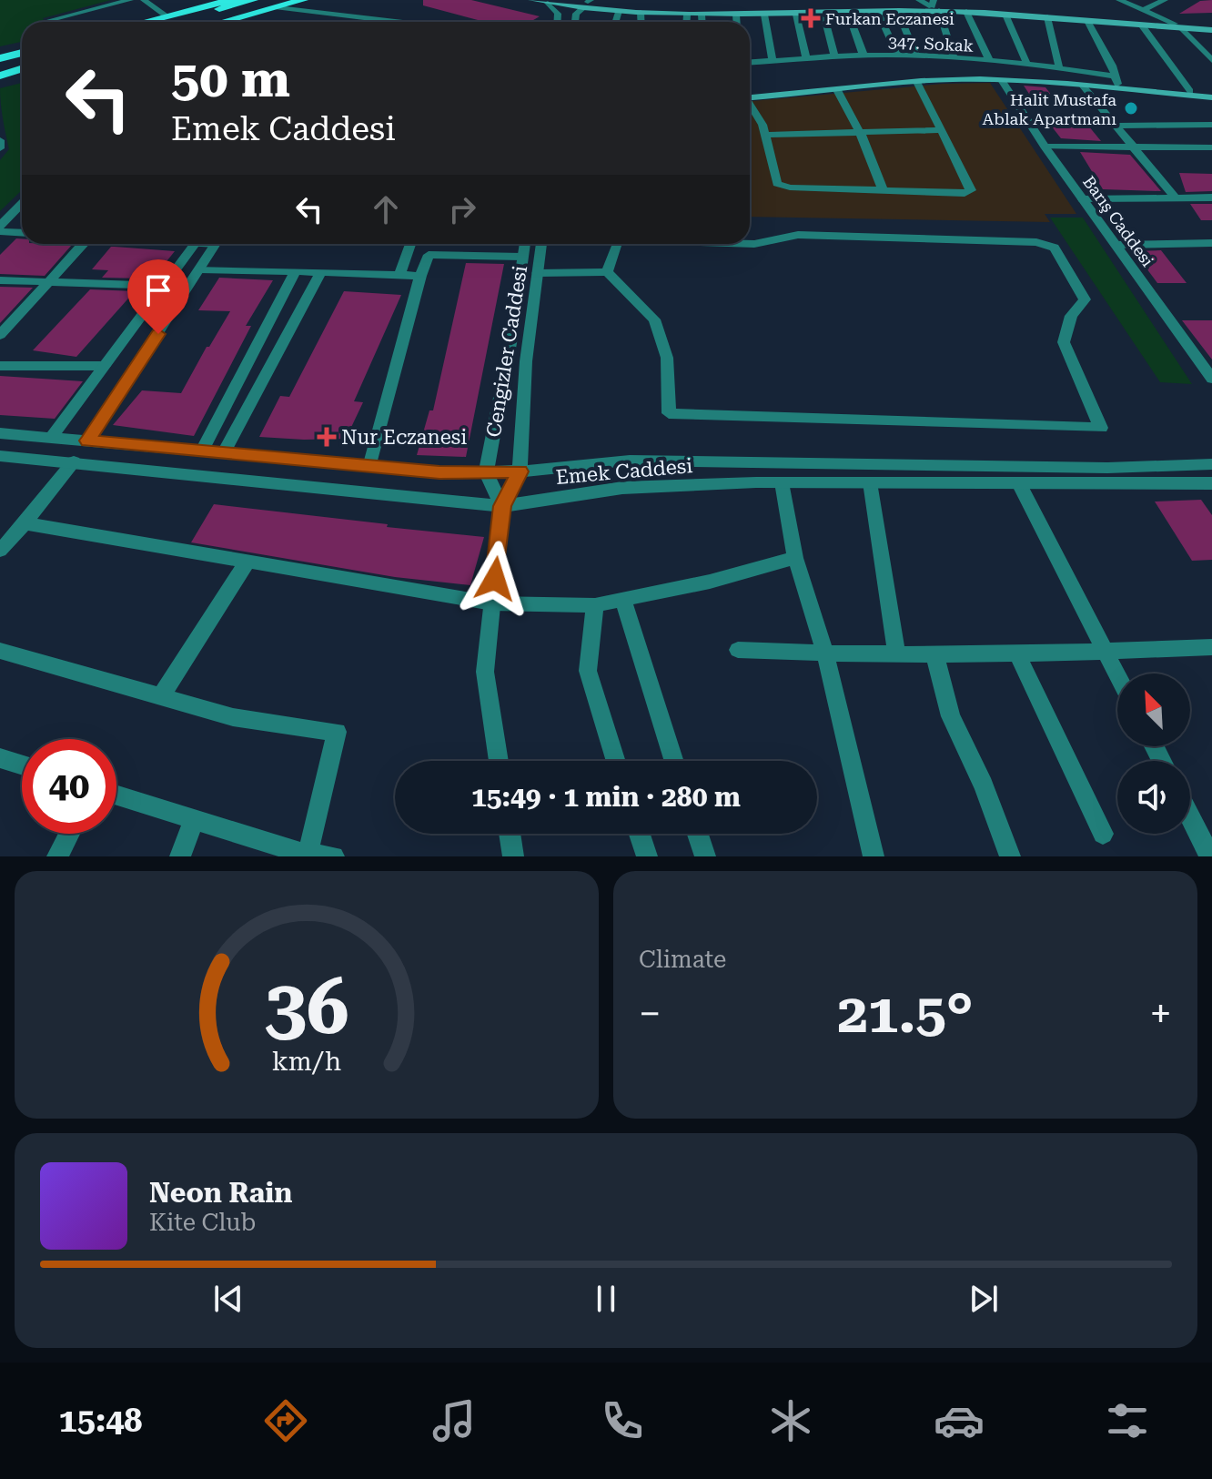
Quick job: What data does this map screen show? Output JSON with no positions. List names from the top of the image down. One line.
{"streets":{"street":["347. Sokak","Barış Caddesi","Cengizler Caddesi","Emek Caddesi"]},"crossings":[["Cengizler Caddesi","Emek Caddesi"]],"places":{"health":["Furkan Eczanesi","Nur Eczanesi"],"other":["Halit Mustafa Ablak Apartmanı"]},"north":"top left","page":{"turn":["50 m","Emek Caddesi"],"limit":"40","trip":"15:49 · 1 min · 280 m","tile":"Climate","heat":["−","21.5°","+"],"song":["Neon Rain","Kite Club"],"tabs":"15:48","gauge":["36","km/h"]}}
